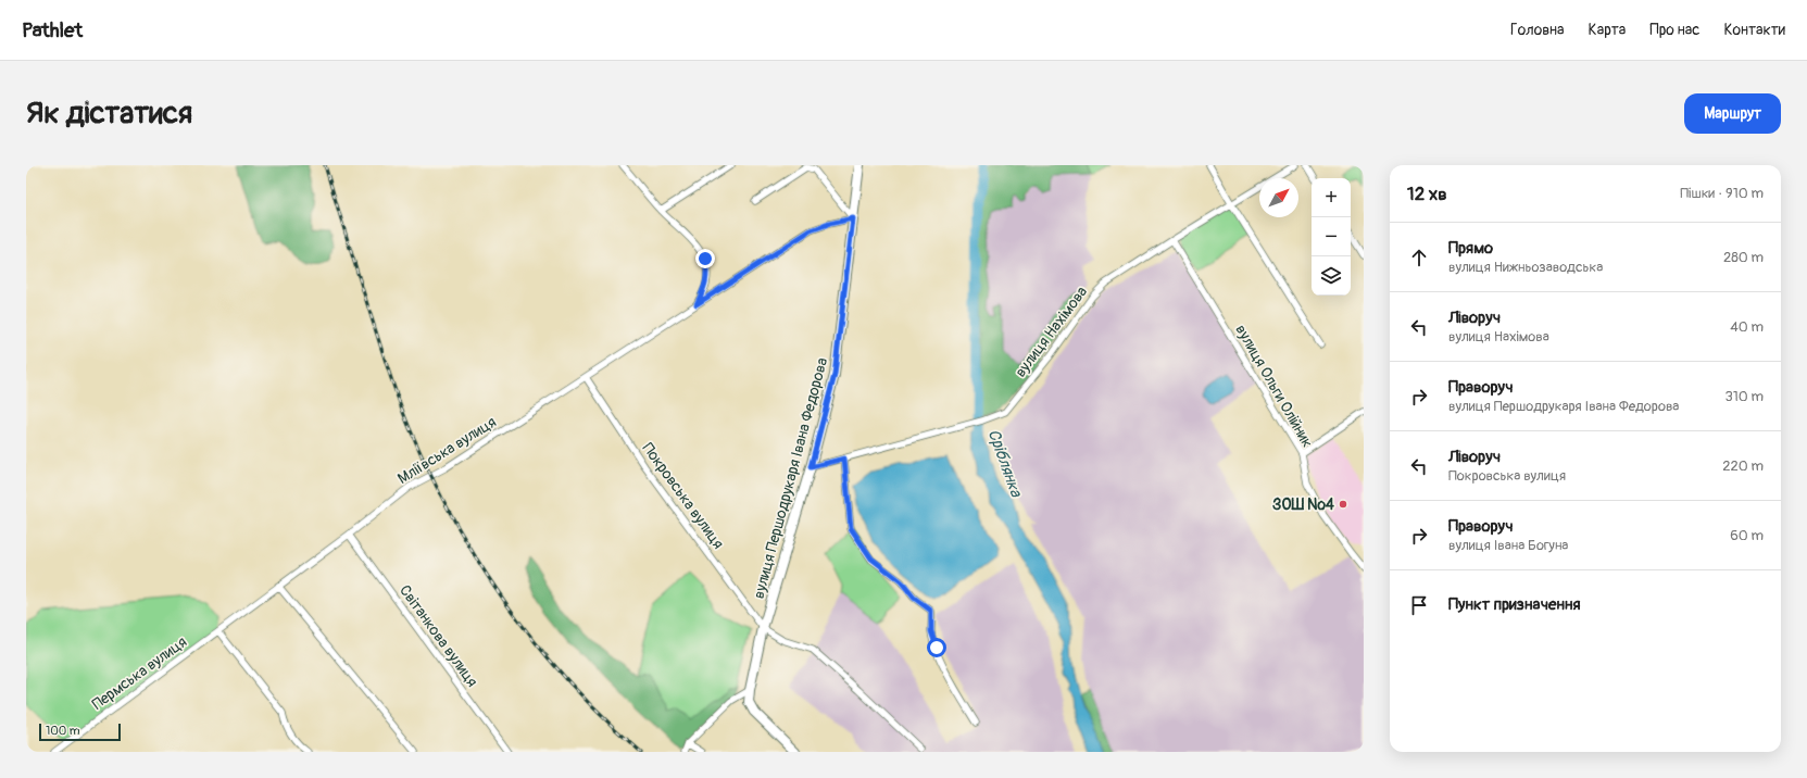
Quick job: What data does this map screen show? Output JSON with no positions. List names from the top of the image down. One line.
{"streets":{"street":["вулиця Нахімова","вулиця Ольги Олійник","Мліївська вулиця","вулиця Першодрукаря Івана Федорова","Покровська вулиця","Світанкова вулиця","Пермська вулиця"]},"crossings":[["вулиця Нахімова","вулиця Ольги Олійник"],["вулиця Нахімова","вулиця Першодрукаря Івана Федорова"],["Мліївська вулиця","Покровська вулиця"],["Мліївська вулиця","Світанкова вулиця"],["Мліївська вулиця","Пермська вулиця"],["вулиця Першодрукаря Івана Федорова","Покровська вулиця"]],"water":["Сріблянка"],"places":["ЗОШ №4"],"scale_bar":"100 m","north":"top right","page":{"header":"Pathlet","nav":["Головна","Карта","Про нас","Контакти"],"buttons":"Маршрут","title":"Як дістатися","heading":["12 хв","Пішки · 910 m"],"map_buttons":["+","−"],"list":[["Прямо","вулиця Нижньозаводська","280 m"],["Ліворуч","вулиця Нахімова","40 m"],["Праворуч","вулиця Першодрукаря Івана Федорова","310 m"],["Ліворуч","Покровська вулиця","220 m"],["Праворуч","вулиця Івана Богуна","60 m"],"Пункт призначення"],"scale":"100 m"}}
